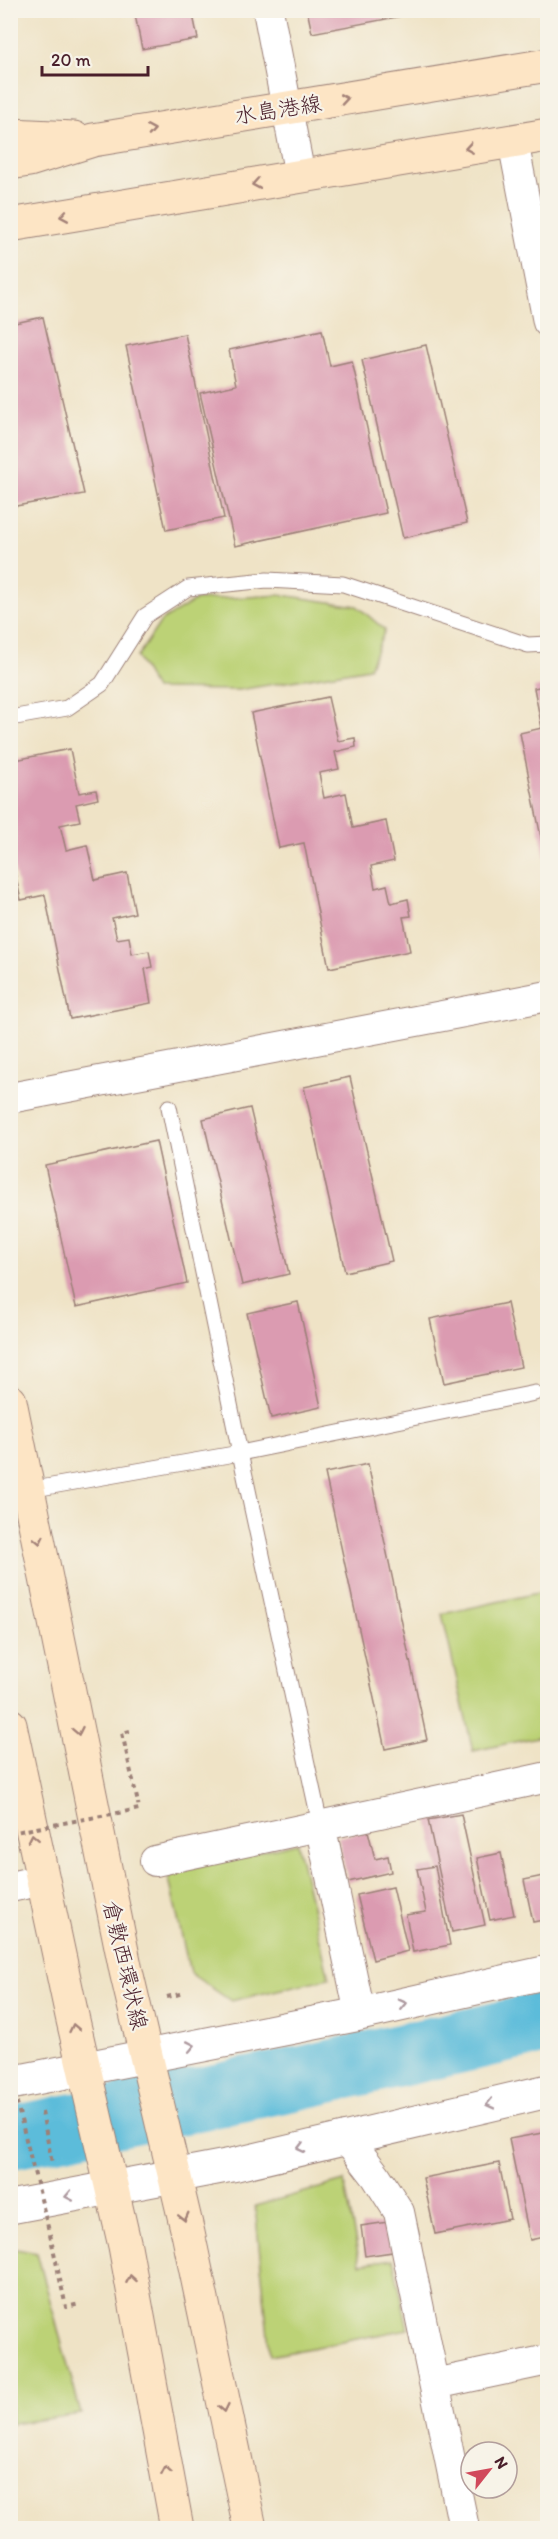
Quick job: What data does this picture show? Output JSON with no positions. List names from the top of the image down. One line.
{"streets":{"main road":["水島港線","倉敷西環状線"]},"scale_bar":"20 m","north":"top right"}
